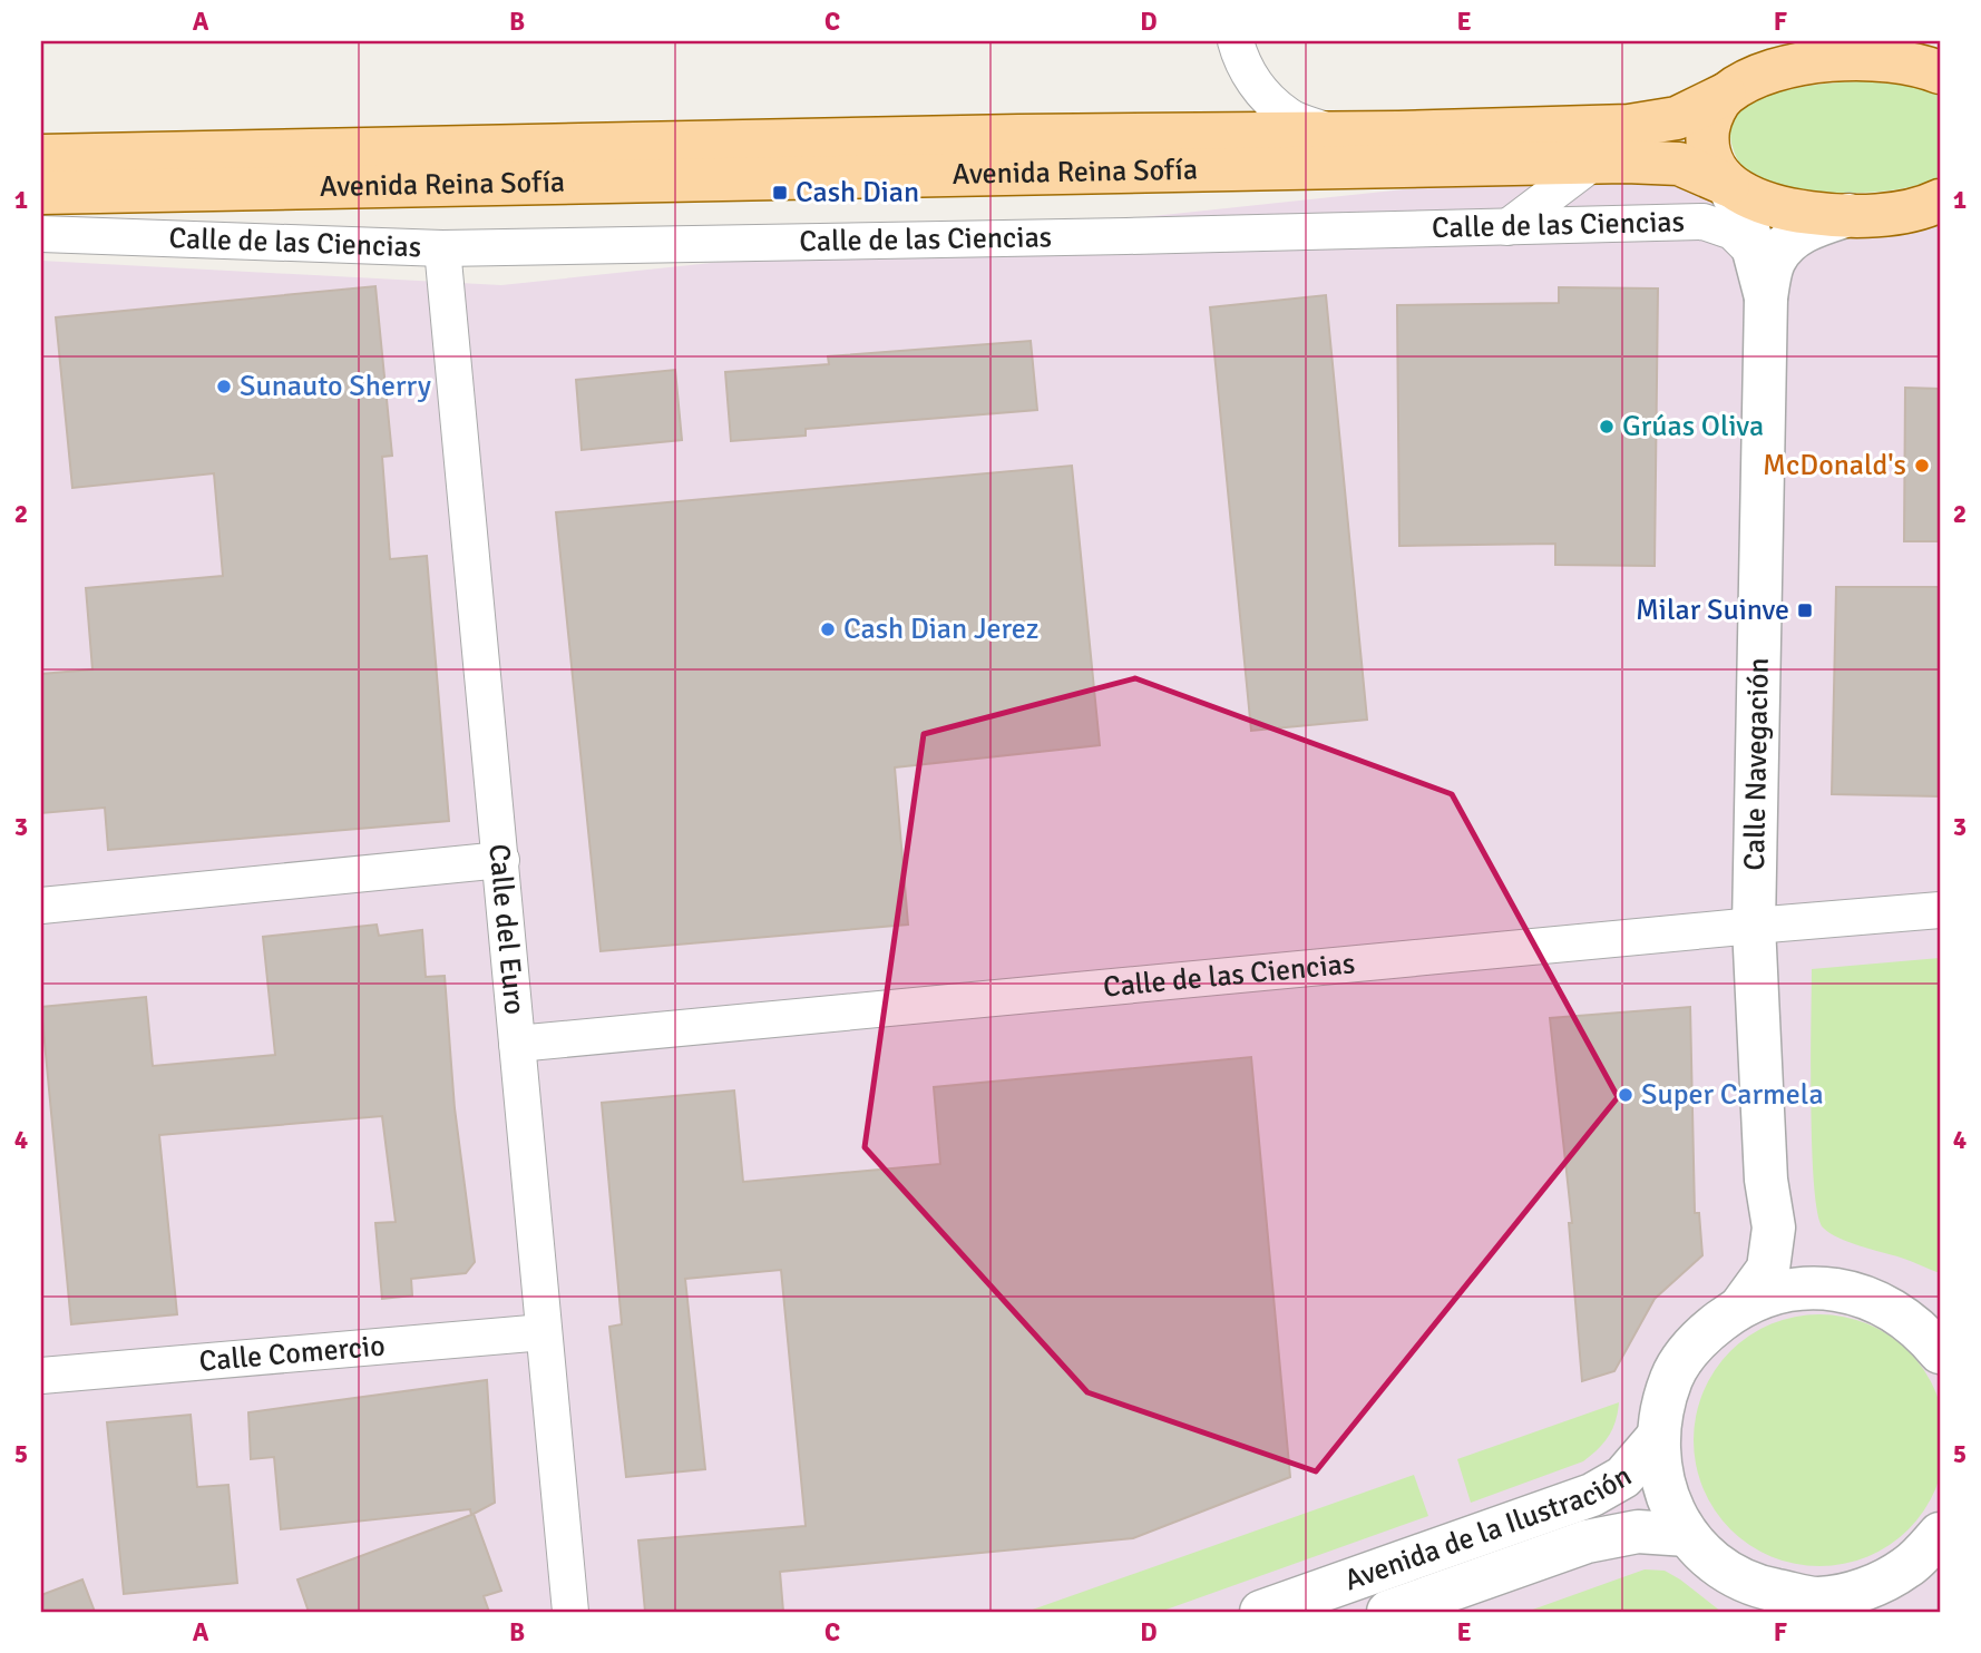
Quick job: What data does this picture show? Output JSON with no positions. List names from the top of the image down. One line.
{"streets":{"main road":["Avenida Reina Sofía"],"street":["Calle de las Ciencias","Calle Navegación","Calle del Euro","Calle Comercio","Avenida de la Ilustración"]},"crossings":[["Calle de las Ciencias","Calle Navegación"],["Calle de las Ciencias","Calle del Euro"],["Calle del Euro","Calle Comercio"]],"places":{"transit":["Cash Dian","Milar Suinve"],"other":["Sunauto Sherry","Grúas Oliva","McDonald's","Cash Dian Jerez","Super Carmela"]},"grid":{"columns":["A","B","C","D","E","F"],"rows":["1","2","3","4","5"]}}
